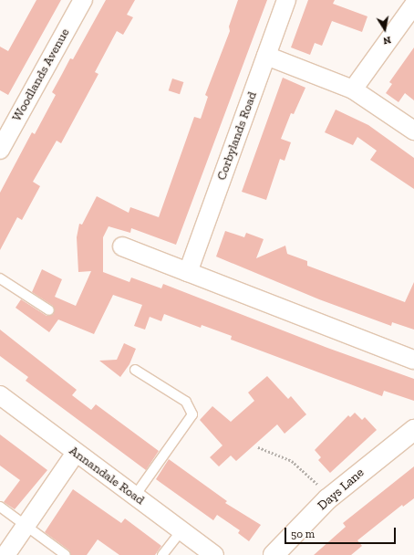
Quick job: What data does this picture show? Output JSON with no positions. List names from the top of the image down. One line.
{"streets":{"street":["Woodlands Avenue","Corbylands Road","Annandale Road","Days Lane"]},"scale_bar":"50 m","north":"bottom"}
